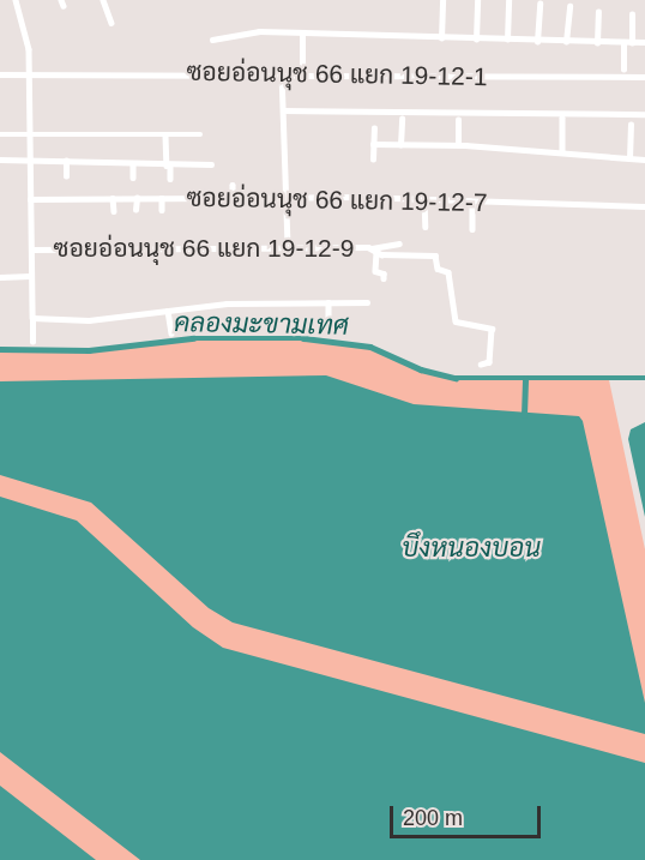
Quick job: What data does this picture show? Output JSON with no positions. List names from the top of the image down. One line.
{"streets":{"street":["ซอยอ่อนนุช 66 แยก 19-12-1","ซอยอ่อนนุช 66 แยก 19-12-7","ซอยอ่อนนุช 66 แยก 19-12-9"]},"water":["คลองมะขามเทศ","บึงหนองบอน"],"scale_bar":"200 m"}
